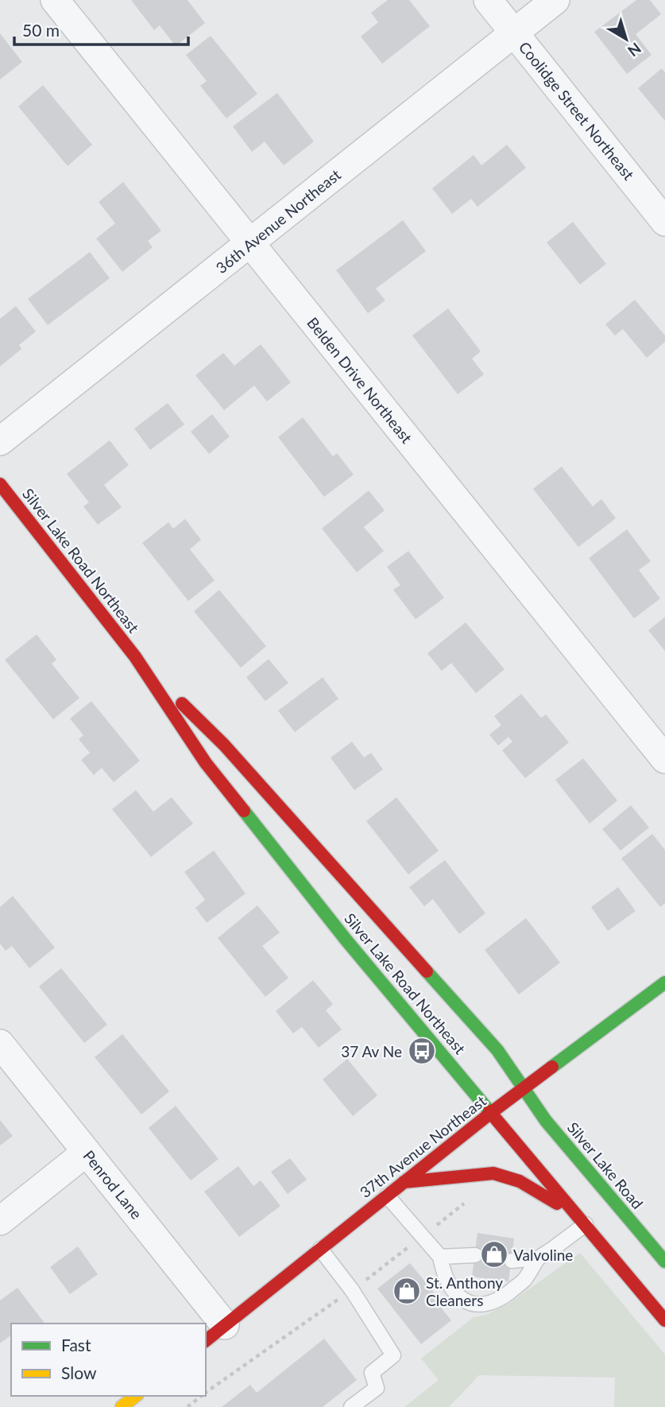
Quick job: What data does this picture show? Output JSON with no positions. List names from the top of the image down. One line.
{"streets":{"main road":["Silver Lake Road Northeast","37th Avenue Northeast","Silver Lake Road"],"street":["Coolidge Street Northeast","36th Avenue Northeast","Belden Drive Northeast","Penrod Lane"]},"crossings":[["Coolidge Street Northeast","36th Avenue Northeast"],["36th Avenue Northeast","Belden Drive Northeast"],["Silver Lake Road Northeast","37th Avenue Northeast"],["Silver Lake Road Northeast","Silver Lake Road"],["37th Avenue Northeast","Silver Lake Road"],["37th Avenue Northeast","Penrod Lane"]],"places":{"bus stop":["37 Av Ne"],"shop":["Valvoline","St. Anthony Cleaners"]},"legend":["Fast","Slow"],"scale_bar":"50 m","north":"bottom right"}
